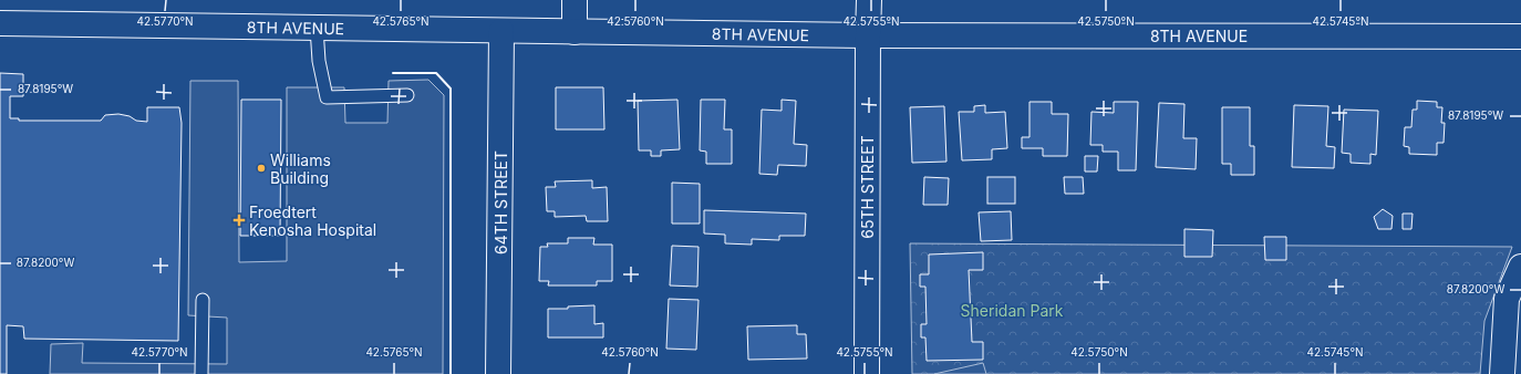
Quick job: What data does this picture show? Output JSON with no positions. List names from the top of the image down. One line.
{"streets":{"street":["8TH AVENUE","65TH STREET","64TH STREET"]},"crossings":[["8TH AVENUE","65TH STREET"],["8TH AVENUE","64TH STREET"]],"parks":["Sheridan Park"],"places":{"other":["Williams Building"],"health":["Froedtert Kenosha Hospital"]},"coordinates":["42.5770°N","42.5765°N","42.5760°N","42.5755°N","42.5750°N","42.5745°N","87.8195°W","87.8200°W"]}
